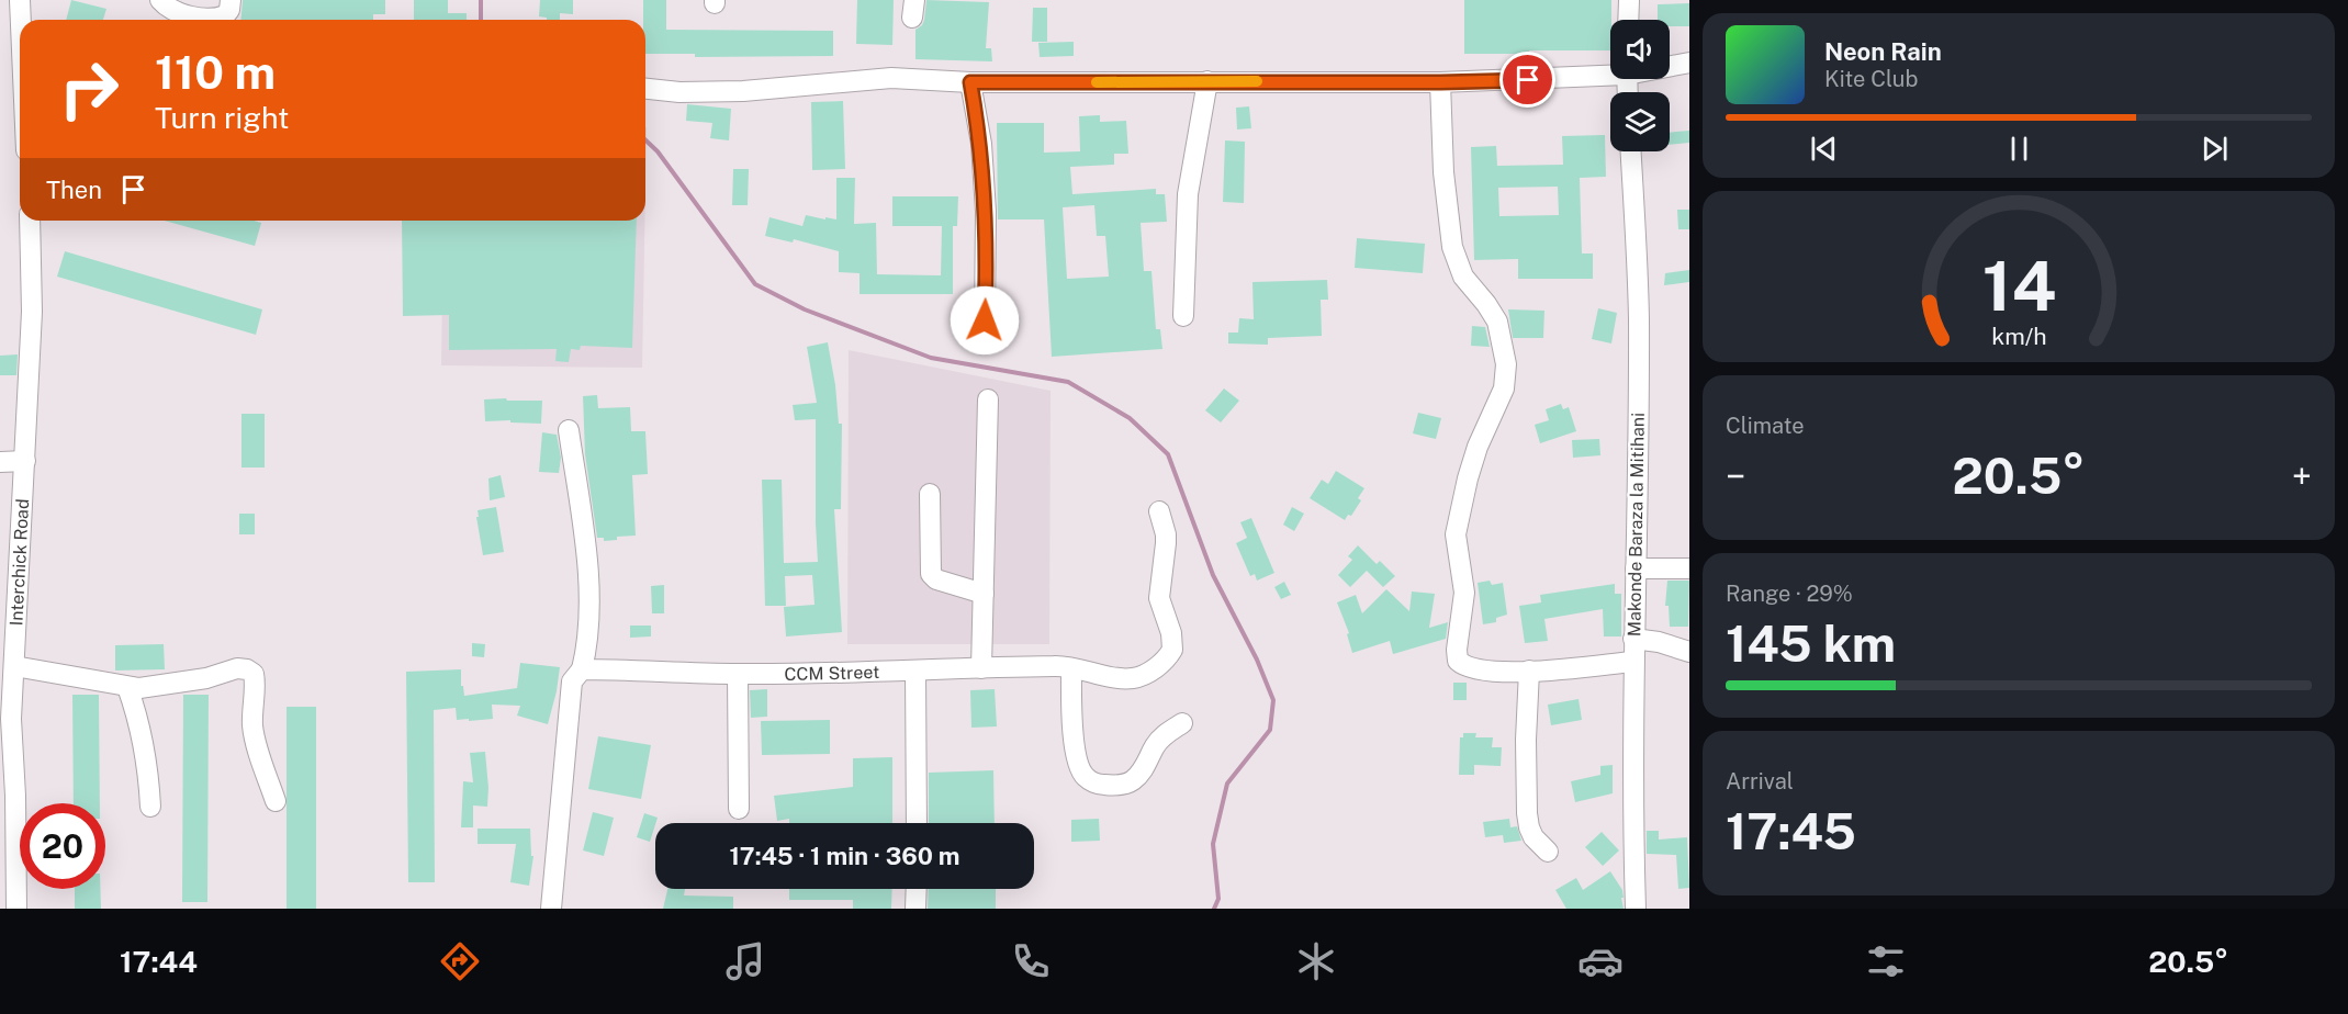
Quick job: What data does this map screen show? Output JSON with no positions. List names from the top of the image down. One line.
{"streets":{"street":["Makonde Baraza la Mitihani","Interchick Road","CCM Street"]},"page":{"turn":["110 m","Turn right"],"song":["Neon Rain","Kite Club"],"then":"Then","tile":["Climate",["Range · 29%","145 km"],["Arrival","17:45"]],"heat":["−","20.5°","+"],"limit":"20","trip":"17:45 · 1 min · 360 m","tabs":["17:44","20.5°"],"gauge":["14","km/h"]}}
